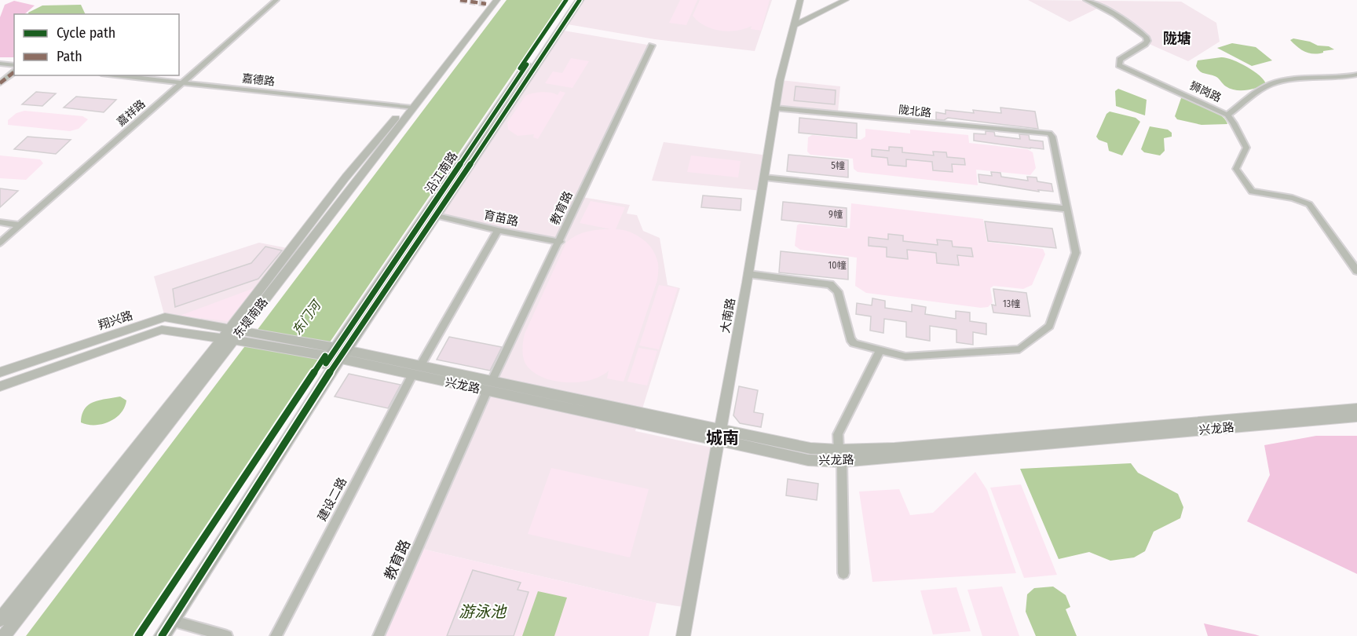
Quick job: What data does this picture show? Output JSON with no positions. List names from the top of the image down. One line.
{"streets":{"main road":["沿江南路","大南路","东堤南路","翔兴路","兴龙路"],"street":["嘉德路","狮岗路","陇北路","嘉祥路","教育路","育苗路","建设二路"]},"crossings":[["嘉德路","嘉祥路"],["嘉德路","东堤南路"],["陇北路","大南路"],["沿江南路","育苗路"],["沿江南路","兴龙路"],["教育路","育苗路"],["教育路","兴龙路"],["育苗路","建设二路"],["大南路","兴龙路"],["东堤南路","翔兴路"],["东堤南路","兴龙路"],["翔兴路","兴龙路"],["兴龙路","建设二路"]],"districts":["陇塘","城南"],"water":["东门河","游泳池"],"house_numbers":["5幢","9幢","10幢","13幢"],"legend":["Cycle path","Path"]}
